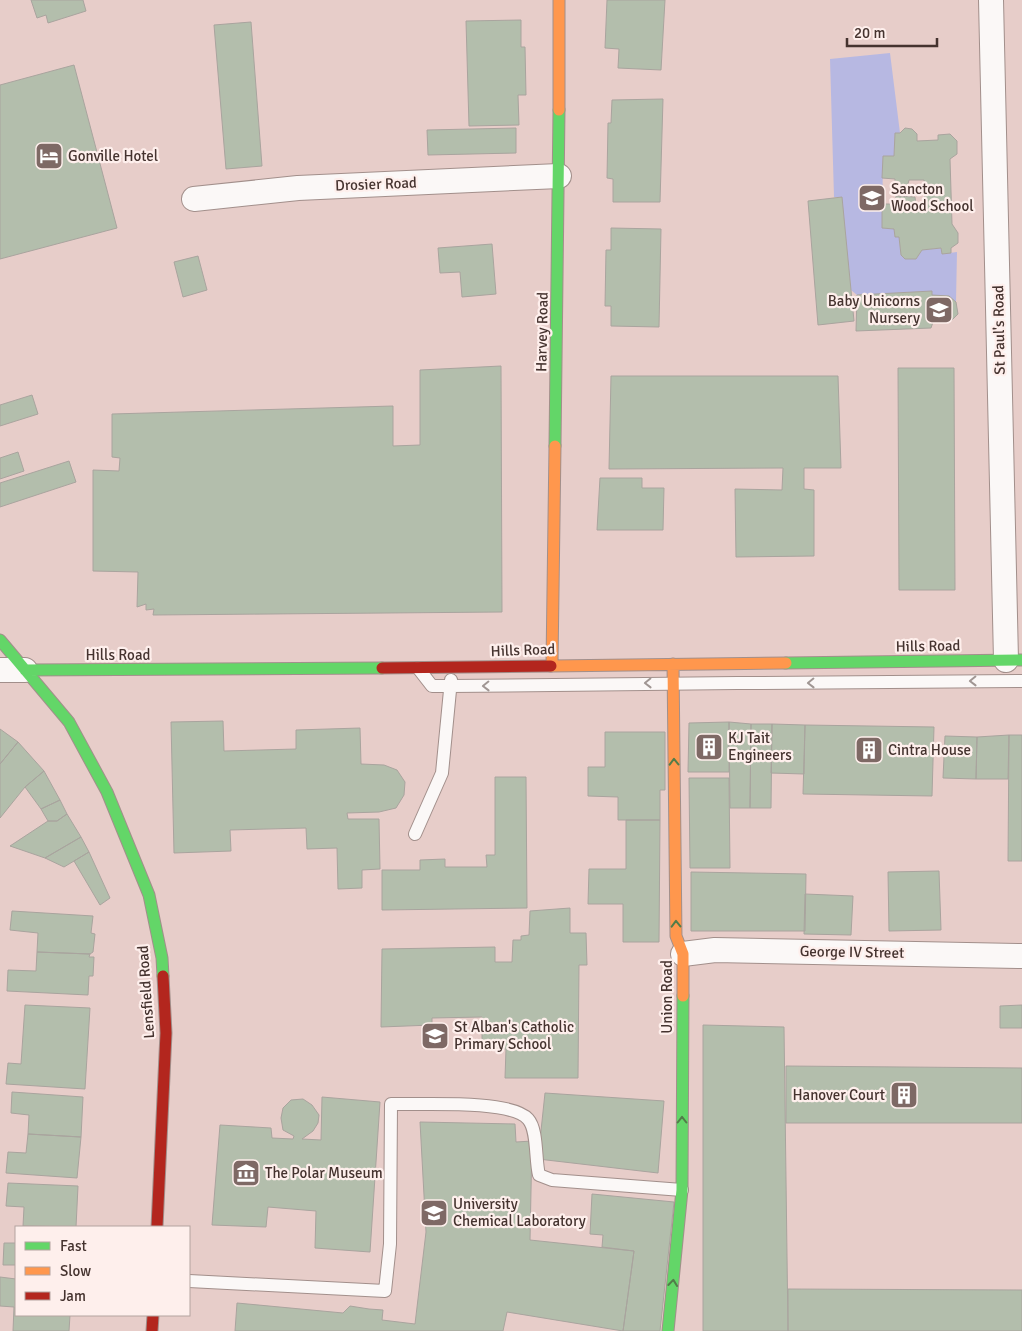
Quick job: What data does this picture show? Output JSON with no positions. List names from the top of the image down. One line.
{"streets":{"main road":["Harvey Road","Hills Road","Lensfield Road","Union Road"],"street":["Drosier Road","St Paul's Road","George IV Street"]},"crossings":[["Drosier Road","Harvey Road"],["St Paul's Road","Hills Road"],["Harvey Road","Hills Road"],["Hills Road","Lensfield Road"],["Hills Road","Union Road"],["George IV Street","Union Road"]],"one_way":["Union Road"],"places":{"hotel":["Gonville Hotel"],"school or university":["Sancton Wood School","Baby Unicorns Nursery","St Alban's Catholic Primary School","University Chemical Laboratory"],"building":["KJ Tait Engineers","Cintra House","Hanover Court"],"museum":["The Polar Museum"]},"legend":["Fast","Slow","Jam"],"scale_bar":"20 m"}
